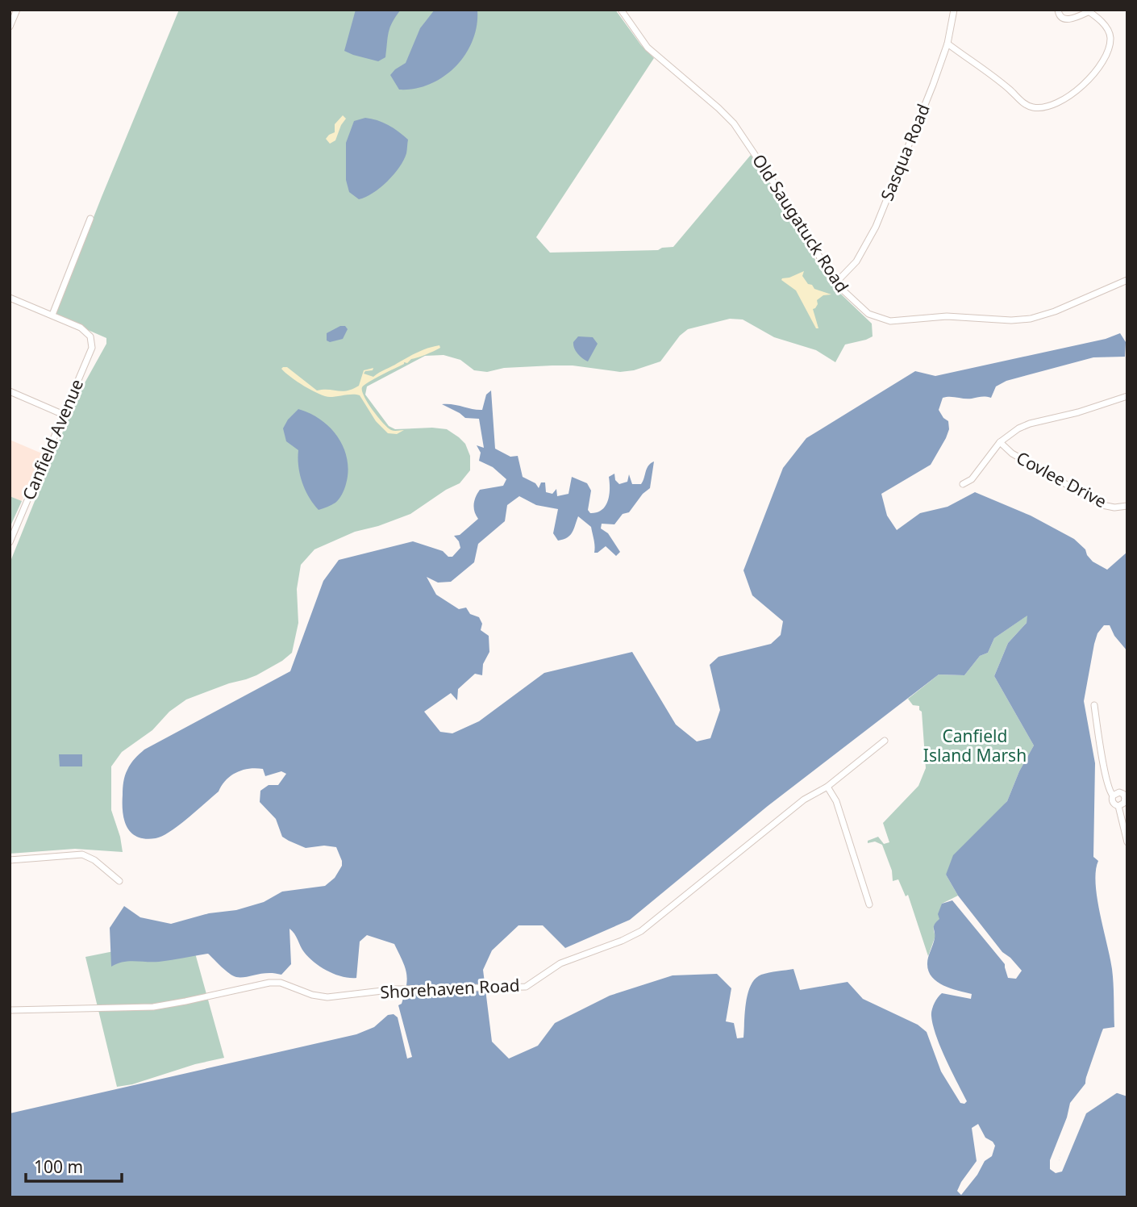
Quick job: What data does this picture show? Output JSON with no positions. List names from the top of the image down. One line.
{"streets":{"street":["Sasqua Road","Old Saugatuck Road","Canfield Avenue","Covlee Drive","Shorehaven Road"]},"crossings":[["Sasqua Road","Old Saugatuck Road"]],"parks":["Canfield Island Marsh"],"scale_bar":"100 m"}
